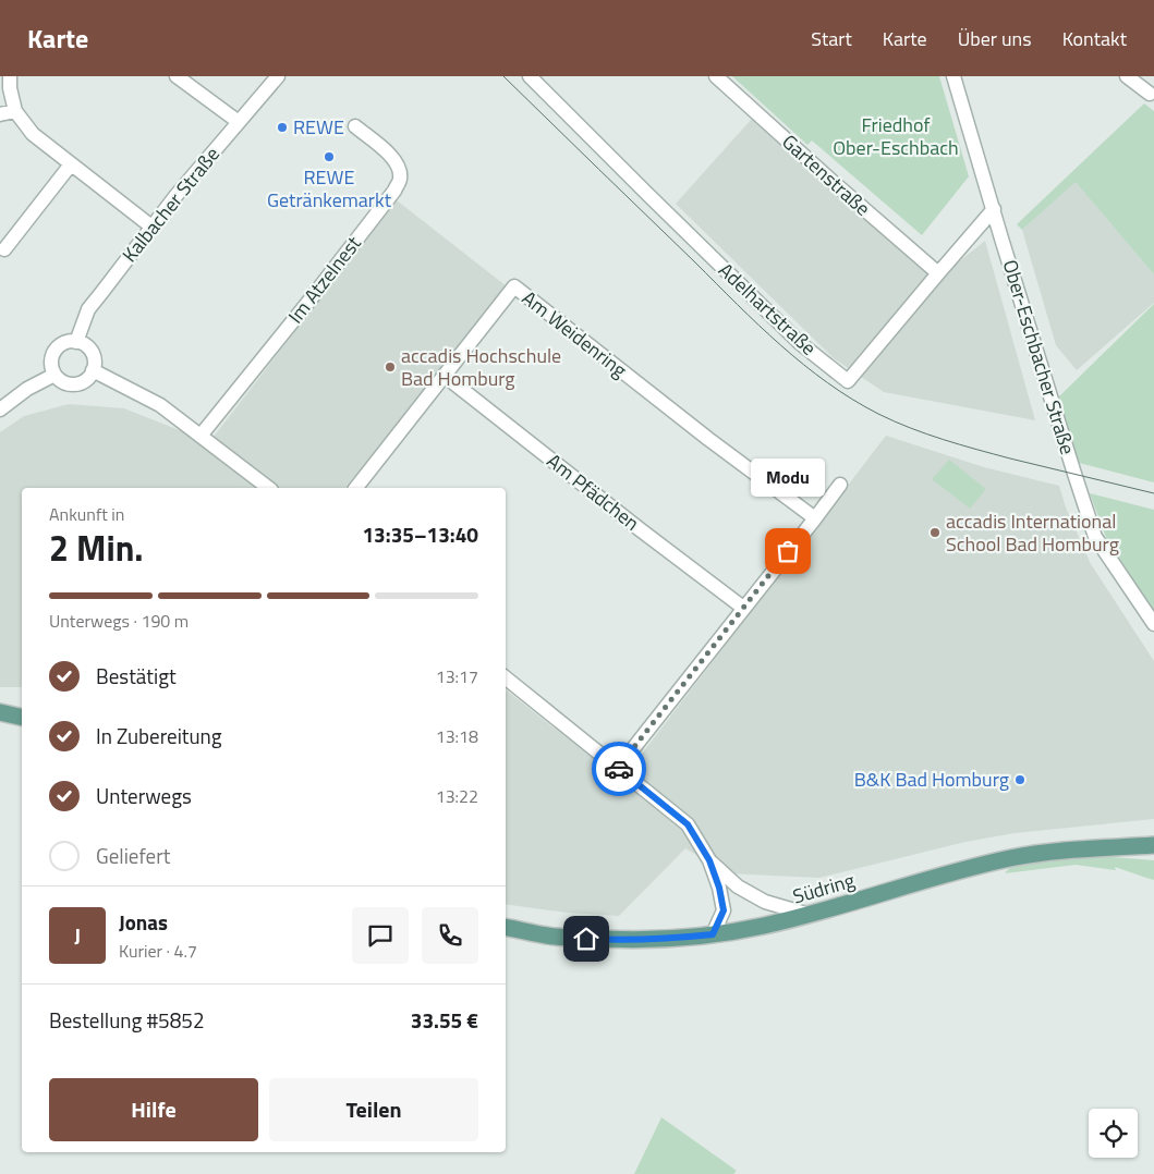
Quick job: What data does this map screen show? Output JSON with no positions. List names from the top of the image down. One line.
{"streets":{"main road":["Südring"],"street":["Gartenstraße","Kalbacher Straße","Im Atzelnest","Adelhartstraße","Am Weidenring","Ober-Eschbacher Straße","Am Pfädchen"]},"crossings":[["Gartenstraße","Adelhartstraße"],["Adelhartstraße","Ober-Eschbacher Straße"],["Am Weidenring","Am Pfädchen"]],"parks":["Friedhof Ober-Eschbach"],"places":["REWE","REWE Getränkemarkt","accadis Hochschule Bad Homburg","accadis International School Bad Homburg","Modu","B&K Bad Homburg"],"page":{"header":"Karte","nav":["Start","Karte","Über uns","Kontakt"],"bubble":"Modu","heading":["2 Min.","Ankunft in","13:35–13:40"],"panel":["Jonas","Kurier · 4.7","Bestellung #5852","33.55 €"],"bar":"Unterwegs · 190 m","list":[["Bestätigt","13:17"],["In Zubereitung","13:18"],["Unterwegs","13:22"],"Geliefert"],"round":"J","buttons":["Hilfe","Teilen"]}}
